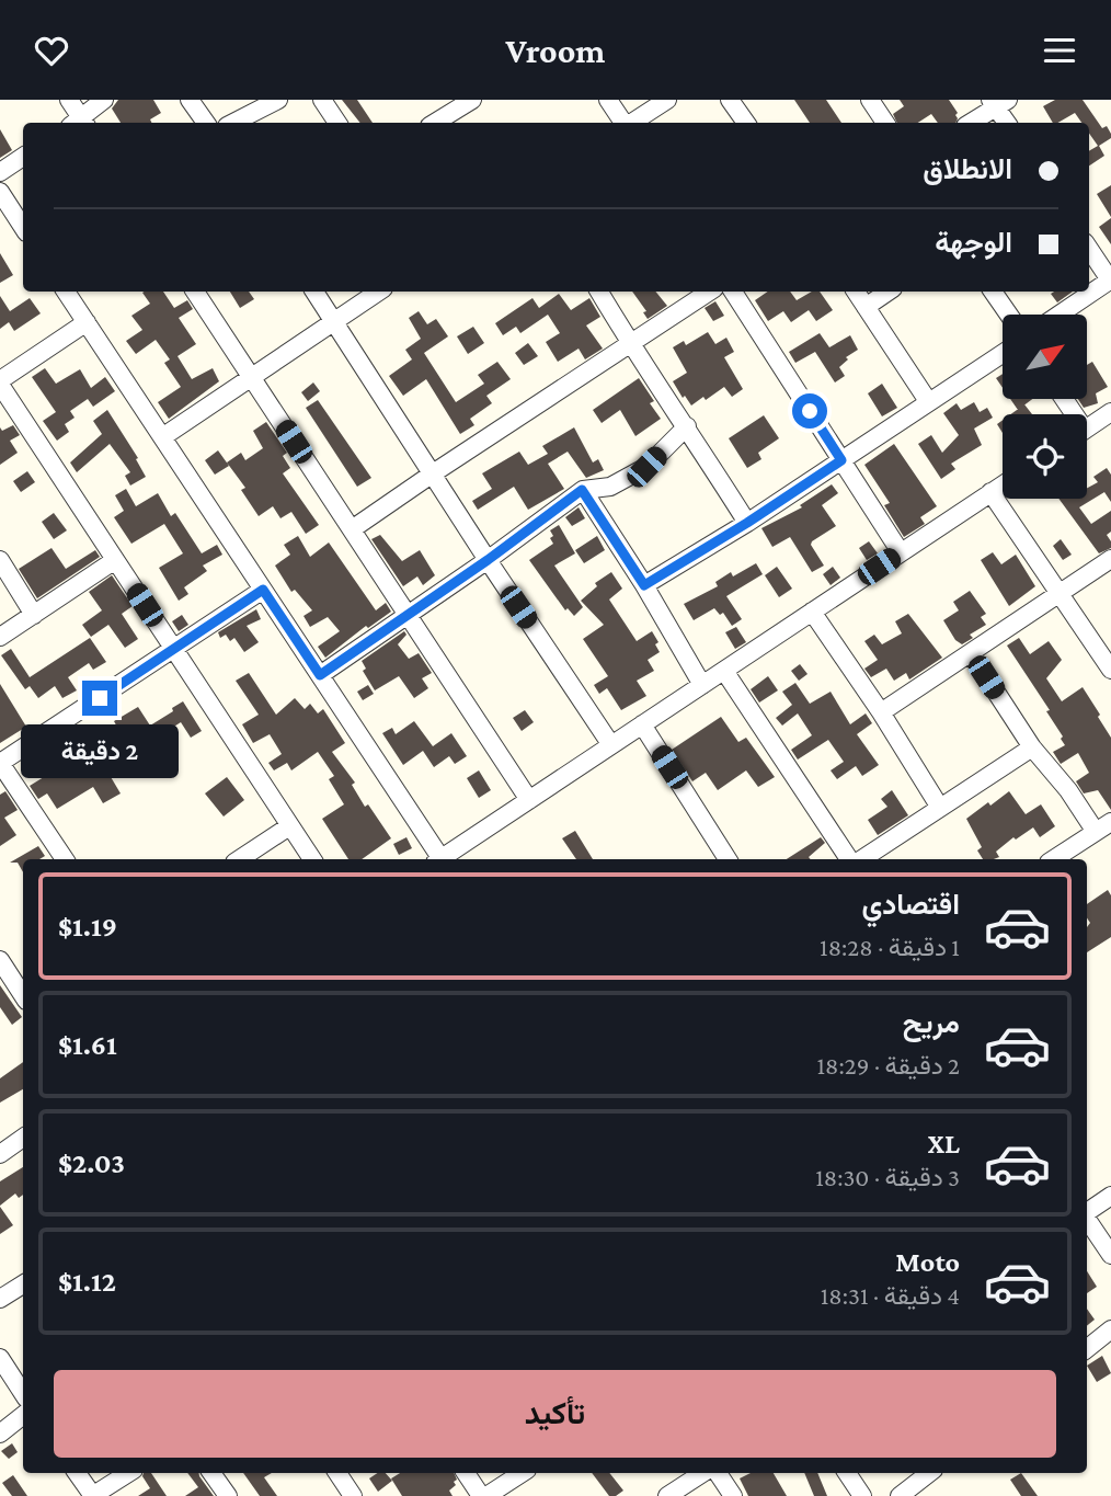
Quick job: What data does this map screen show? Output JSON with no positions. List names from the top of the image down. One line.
{"north":"top right","page":{"header":"Vroom","banner":["الانطلاق","الوجهة"],"bubble":"2 دقيقة","list":[{"name":"اقتصادي","note":"1 دقيقة · 18:28","value":"$1.19"},{"name":"مريح","note":"2 دقيقة · 18:29","value":"$1.61"},{"name":"XL","note":"3 دقيقة · 18:30","value":"$2.03"},{"name":"Moto","note":"4 دقيقة · 18:31","value":"$1.12"}],"buttons":"تأكيد"}}
